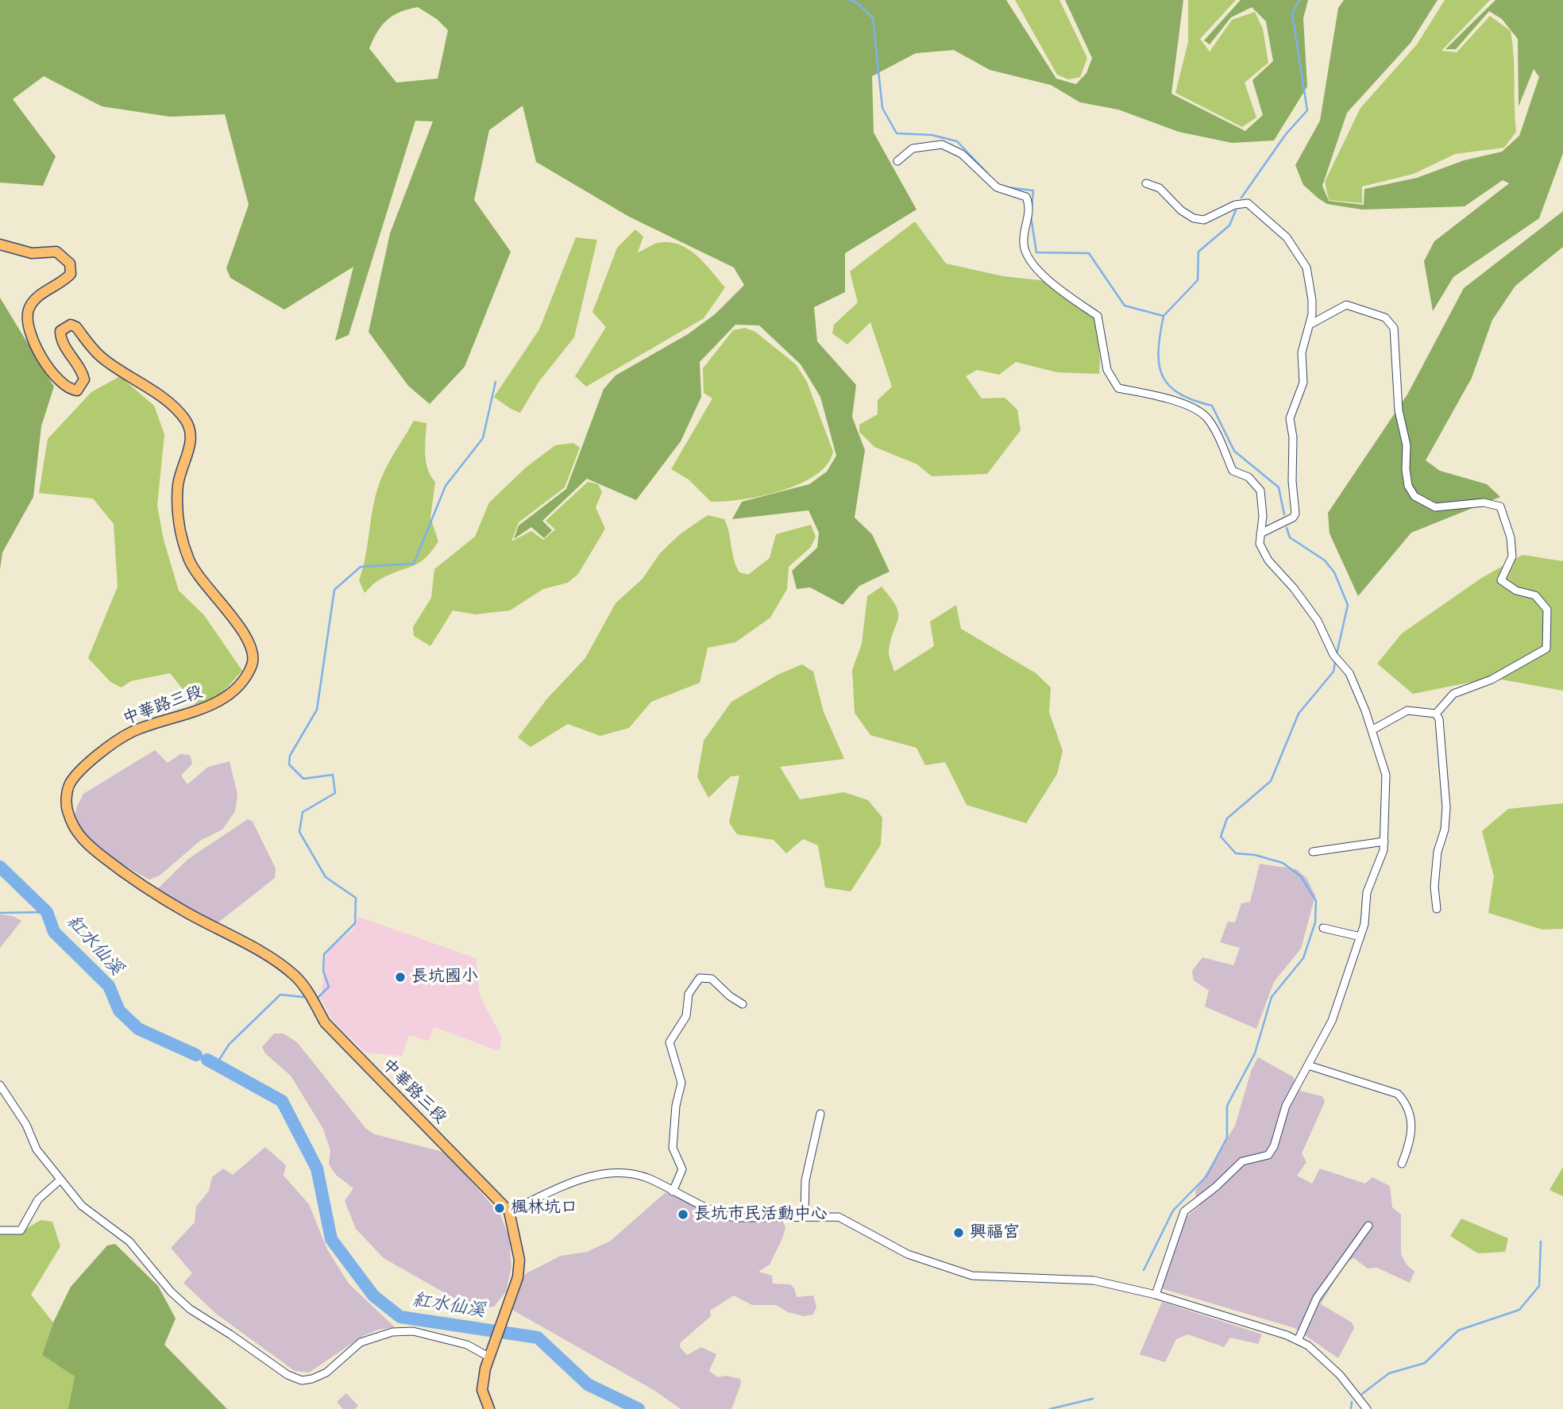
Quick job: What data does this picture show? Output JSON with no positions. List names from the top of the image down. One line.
{"streets":{"main road":["中華路三段"]},"water":["紅水仙溪"],"places":["長坑國小","楓林坑口","長坑市民活動中心","興福宮"]}
